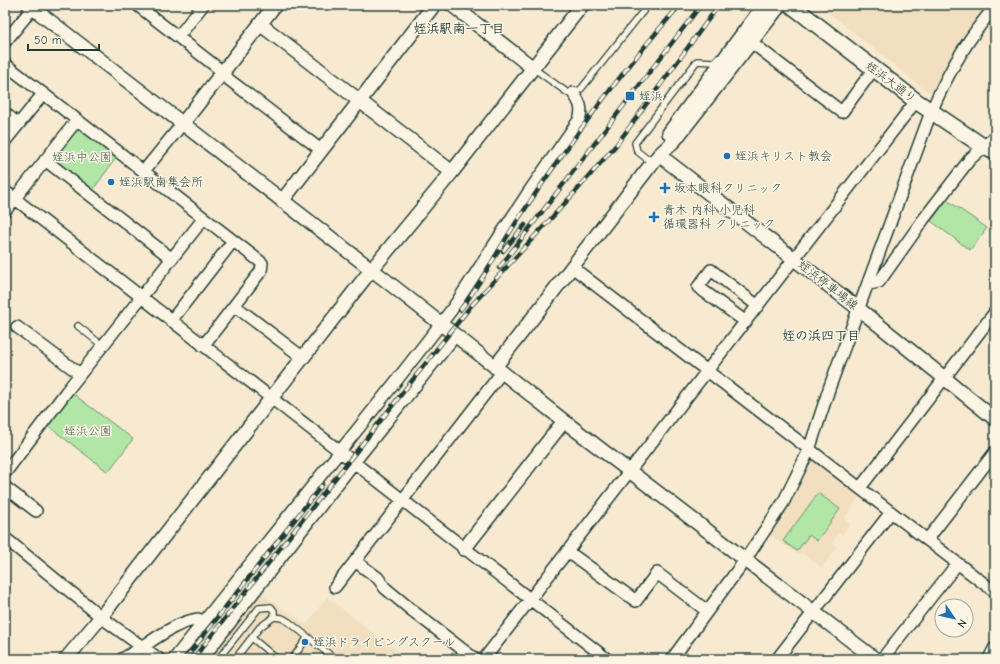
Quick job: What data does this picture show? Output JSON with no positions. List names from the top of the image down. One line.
{"streets":{"main road":["姪浜大通り"],"street":["姪浜停車場線"]},"districts":["姪浜駅南一丁目","姪の浜四丁目"],"parks":["姪浜中公園","姪浜公園"],"places":{"transit":["姪浜"],"other":["姪浜キリスト教会","姪浜駅南集会所","姪浜ドライビングスクール"],"health":["坂本眼科クリニック","青木 内科 小児科 循環器科 クリニック"]},"scale_bar":"50 m","north":"bottom right"}
